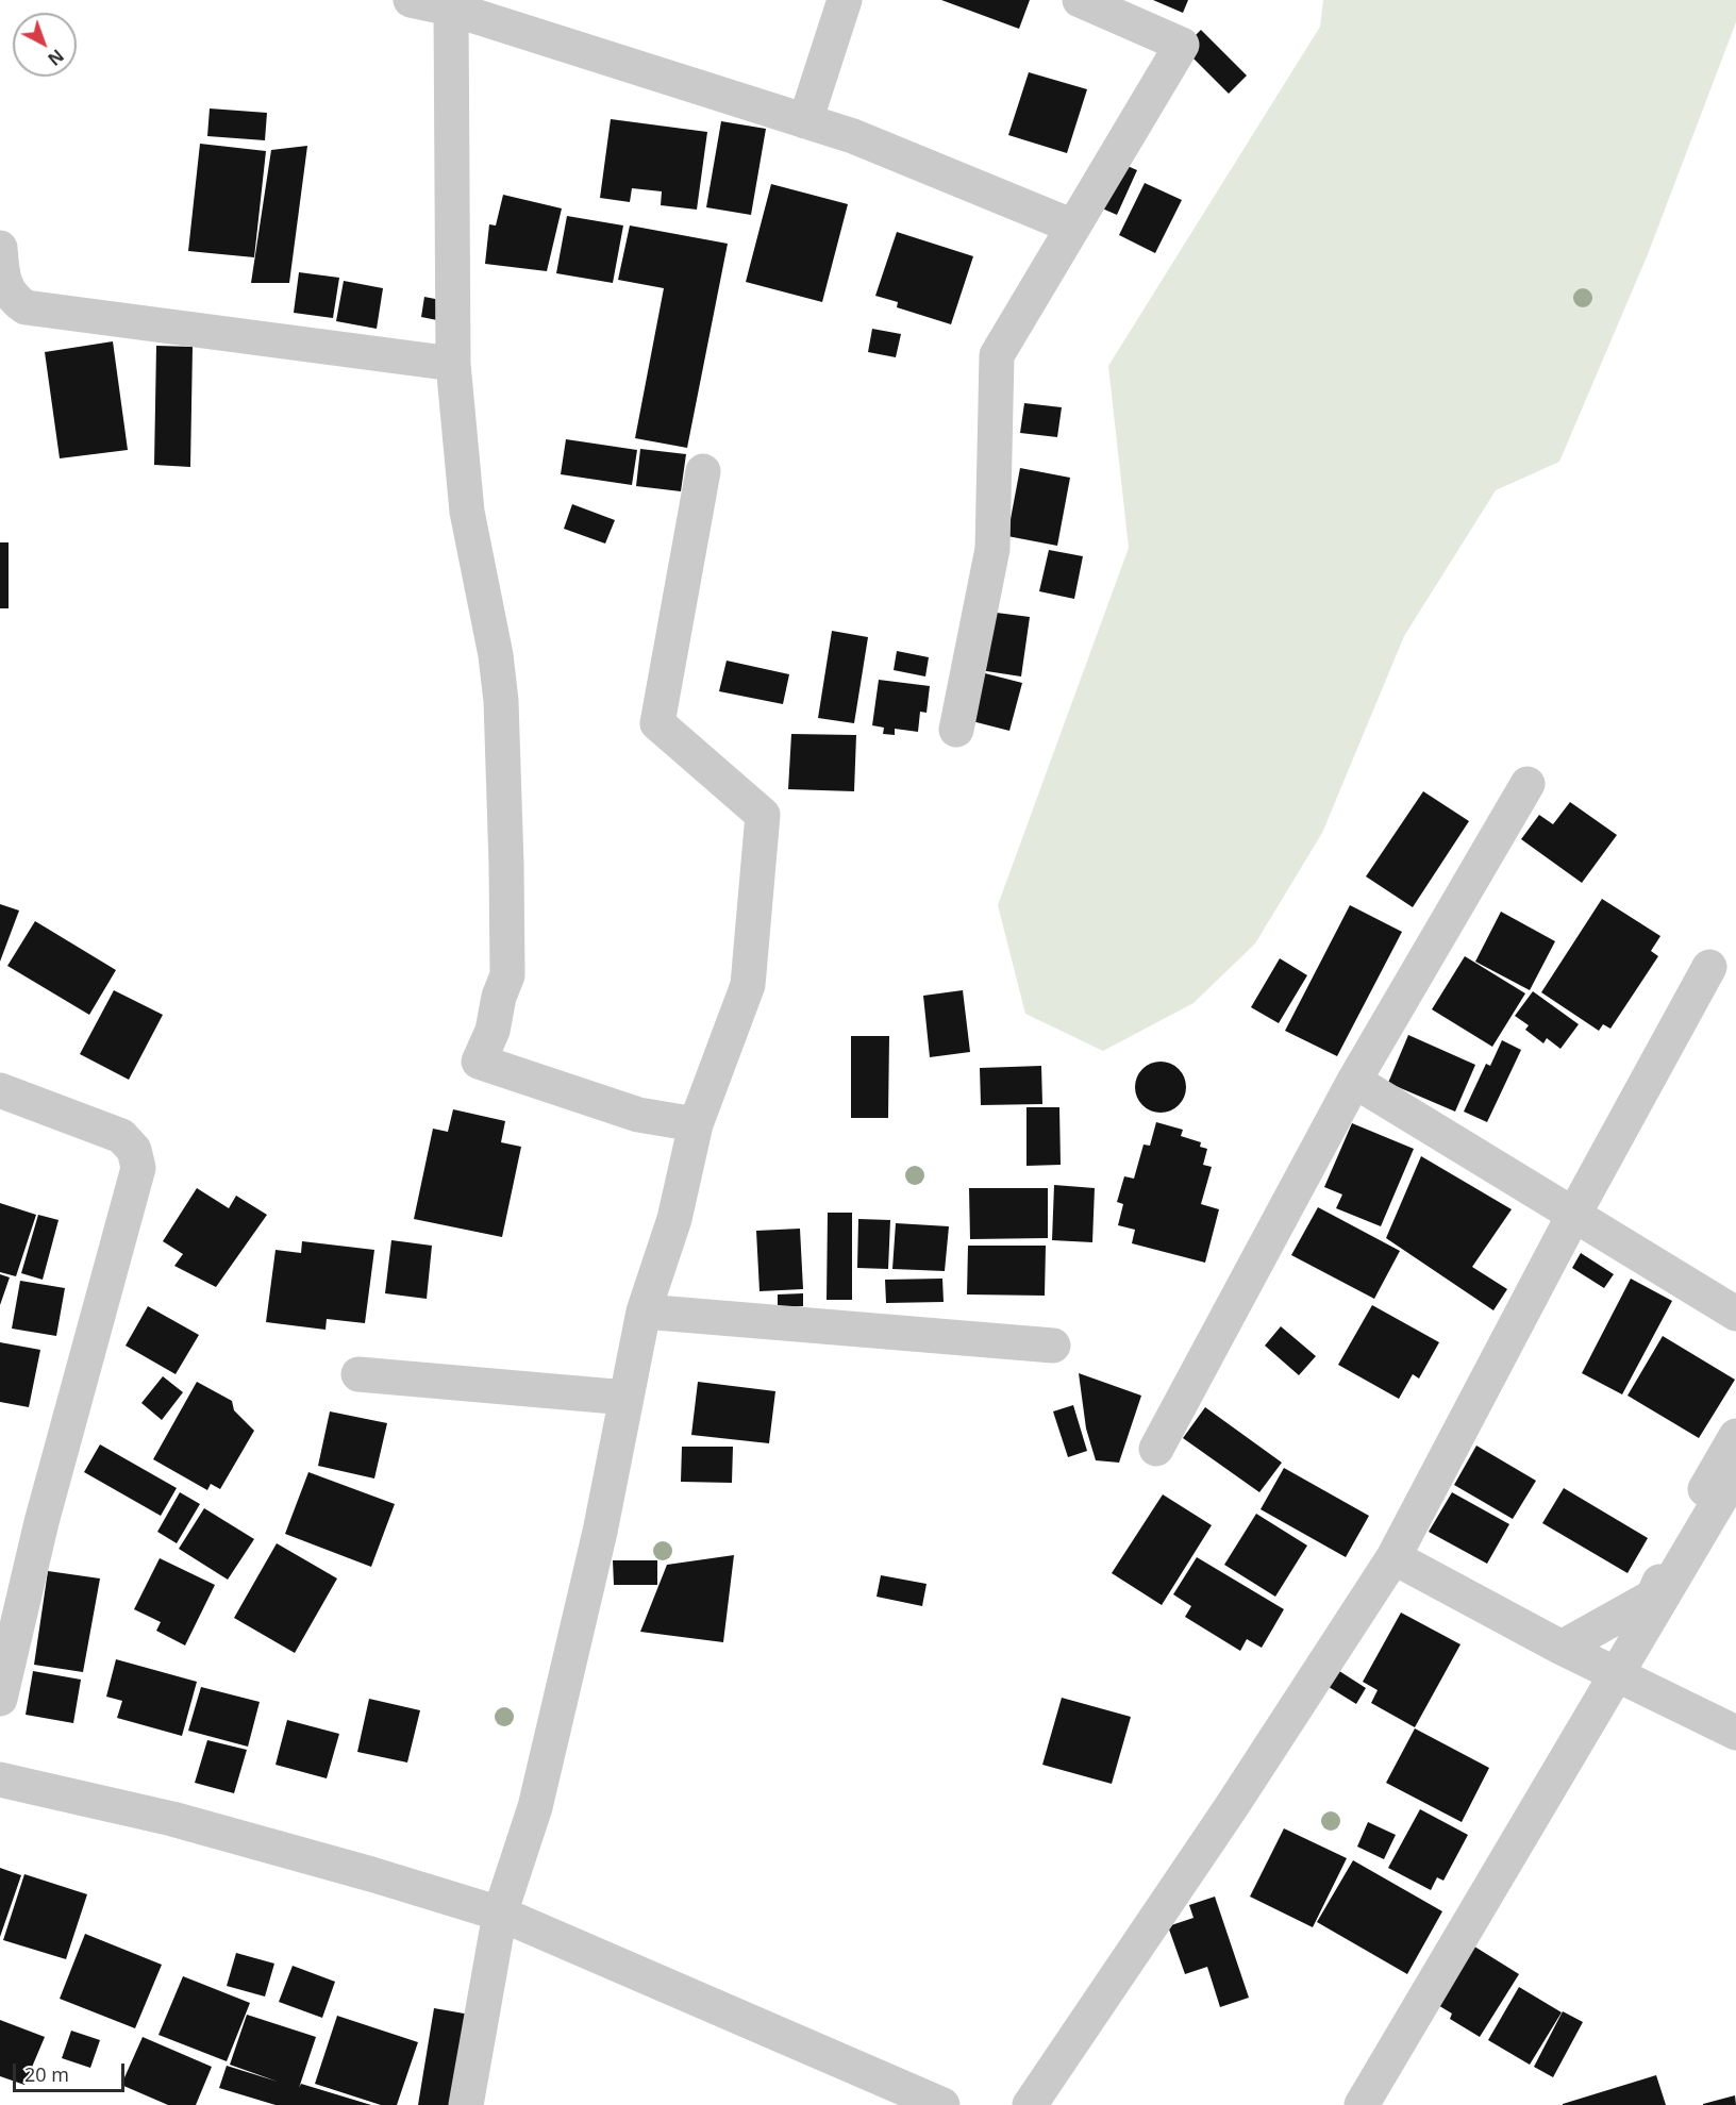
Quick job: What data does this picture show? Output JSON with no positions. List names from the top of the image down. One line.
{"scale_bar":"20 m","north":"bottom right"}
